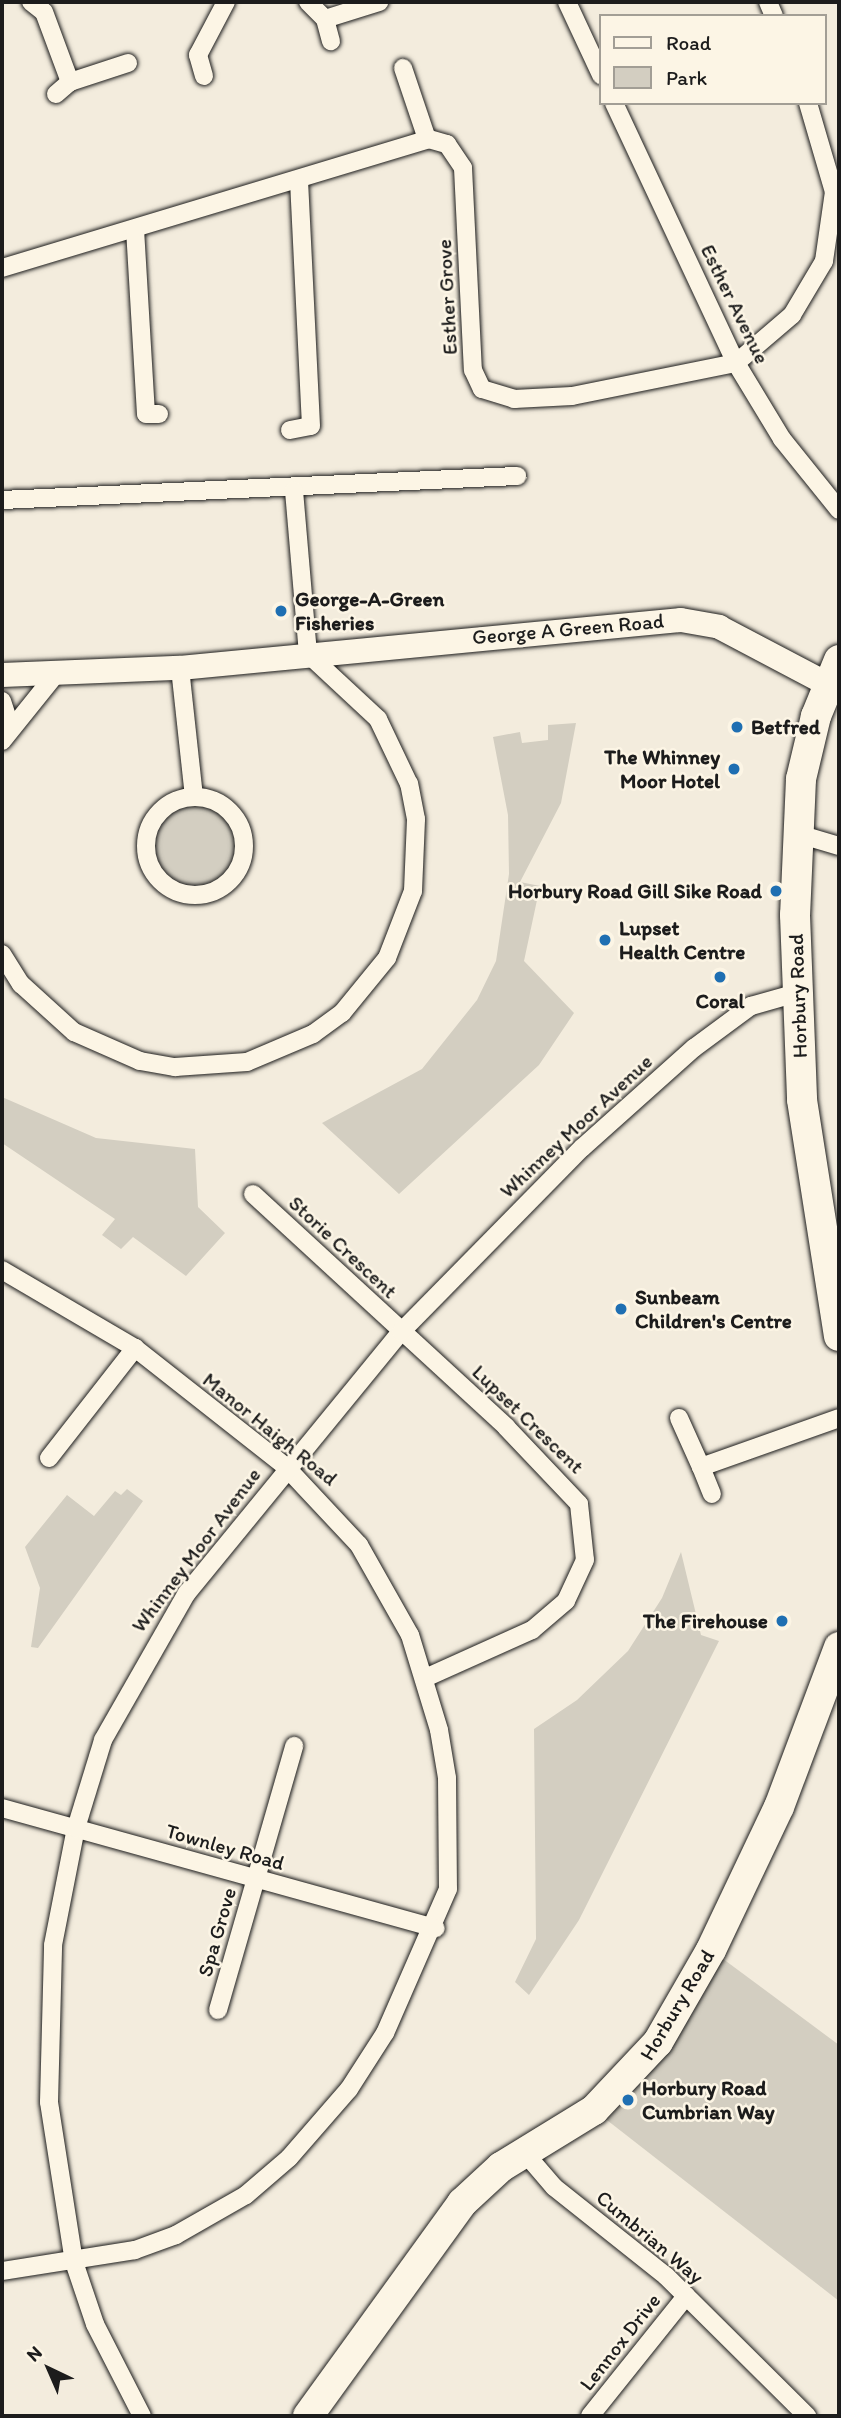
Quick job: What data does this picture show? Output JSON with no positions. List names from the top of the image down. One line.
{"streets":{"highway":["Horbury Road"],"main road":["George A Green Road"],"street":["Esther Grove","Esther Avenue","Whinney Moor Avenue","Storie Crescent","Lupset Crescent","Manor Haigh Road","Townley Road","Spa Grove","Cumbrian Way","Lennox Drive"]},"crossings":[["Esther Grove","Esther Avenue"],["George A Green Road","Horbury Road"],["Horbury Road","Whinney Moor Avenue"],["Horbury Road","Cumbrian Way"],["Whinney Moor Avenue","Storie Crescent"],["Whinney Moor Avenue","Lupset Crescent"],["Whinney Moor Avenue","Manor Haigh Road"],["Whinney Moor Avenue","Townley Road"],["Storie Crescent","Lupset Crescent"],["Lupset Crescent","Manor Haigh Road"],["Manor Haigh Road","Townley Road"],["Townley Road","Spa Grove"],["Cumbrian Way","Lennox Drive"]],"places":["George-A-Green Fisheries","Betfred","The Whinney Moor Hotel","Horbury Road Gill Sike Road","Lupset Health Centre","Coral","Sunbeam Children's Centre","The Firehouse","Horbury Road Cumbrian Way"],"legend":["Road","Park"],"north":"top left"}
